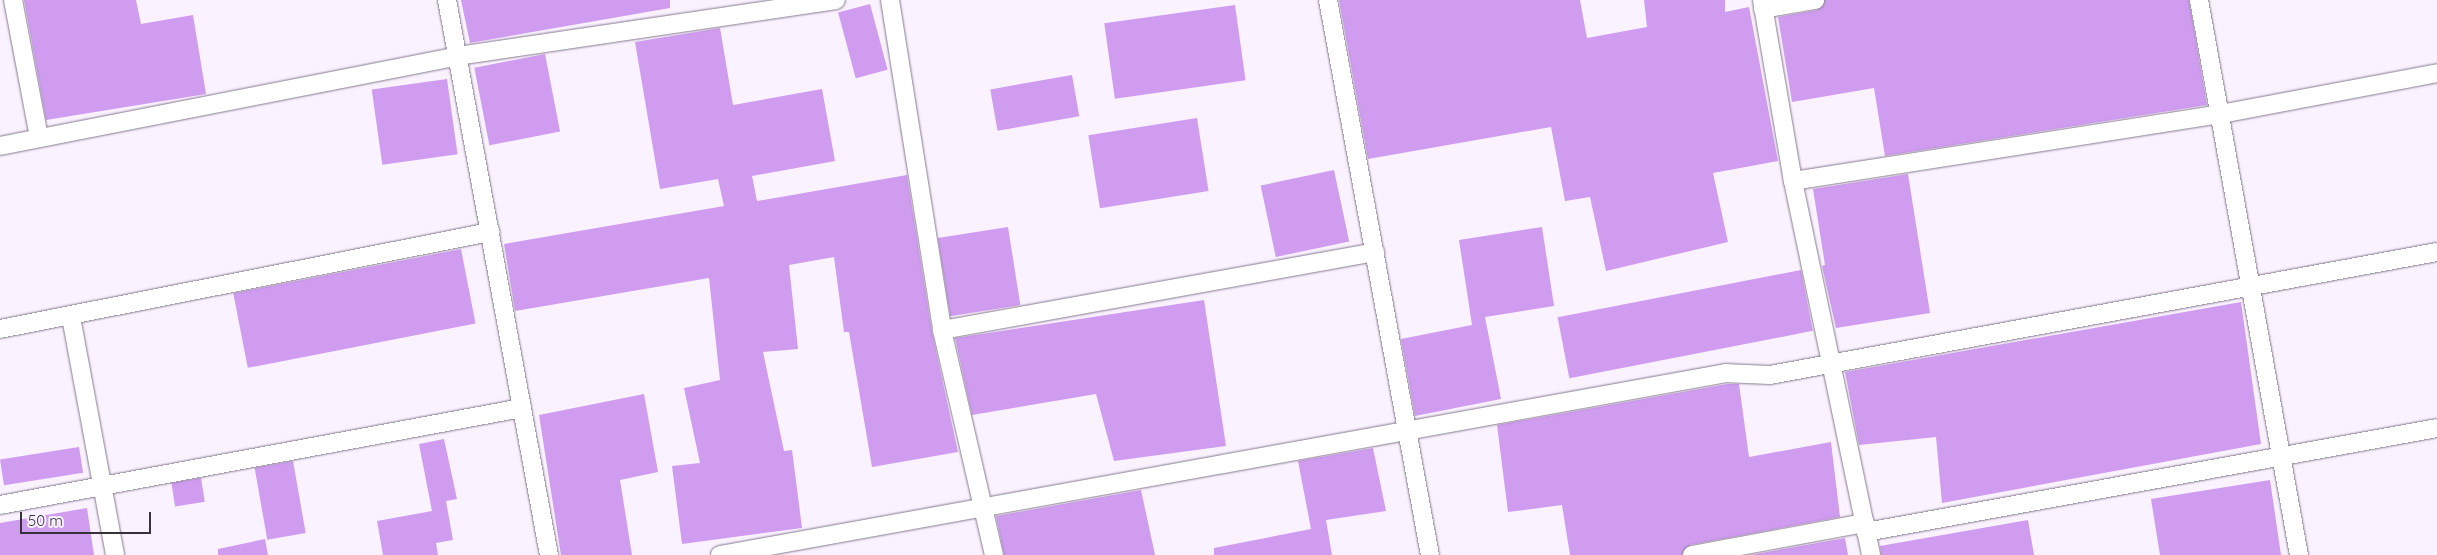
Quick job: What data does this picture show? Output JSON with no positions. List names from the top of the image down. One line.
{"scale_bar":"50 m"}
